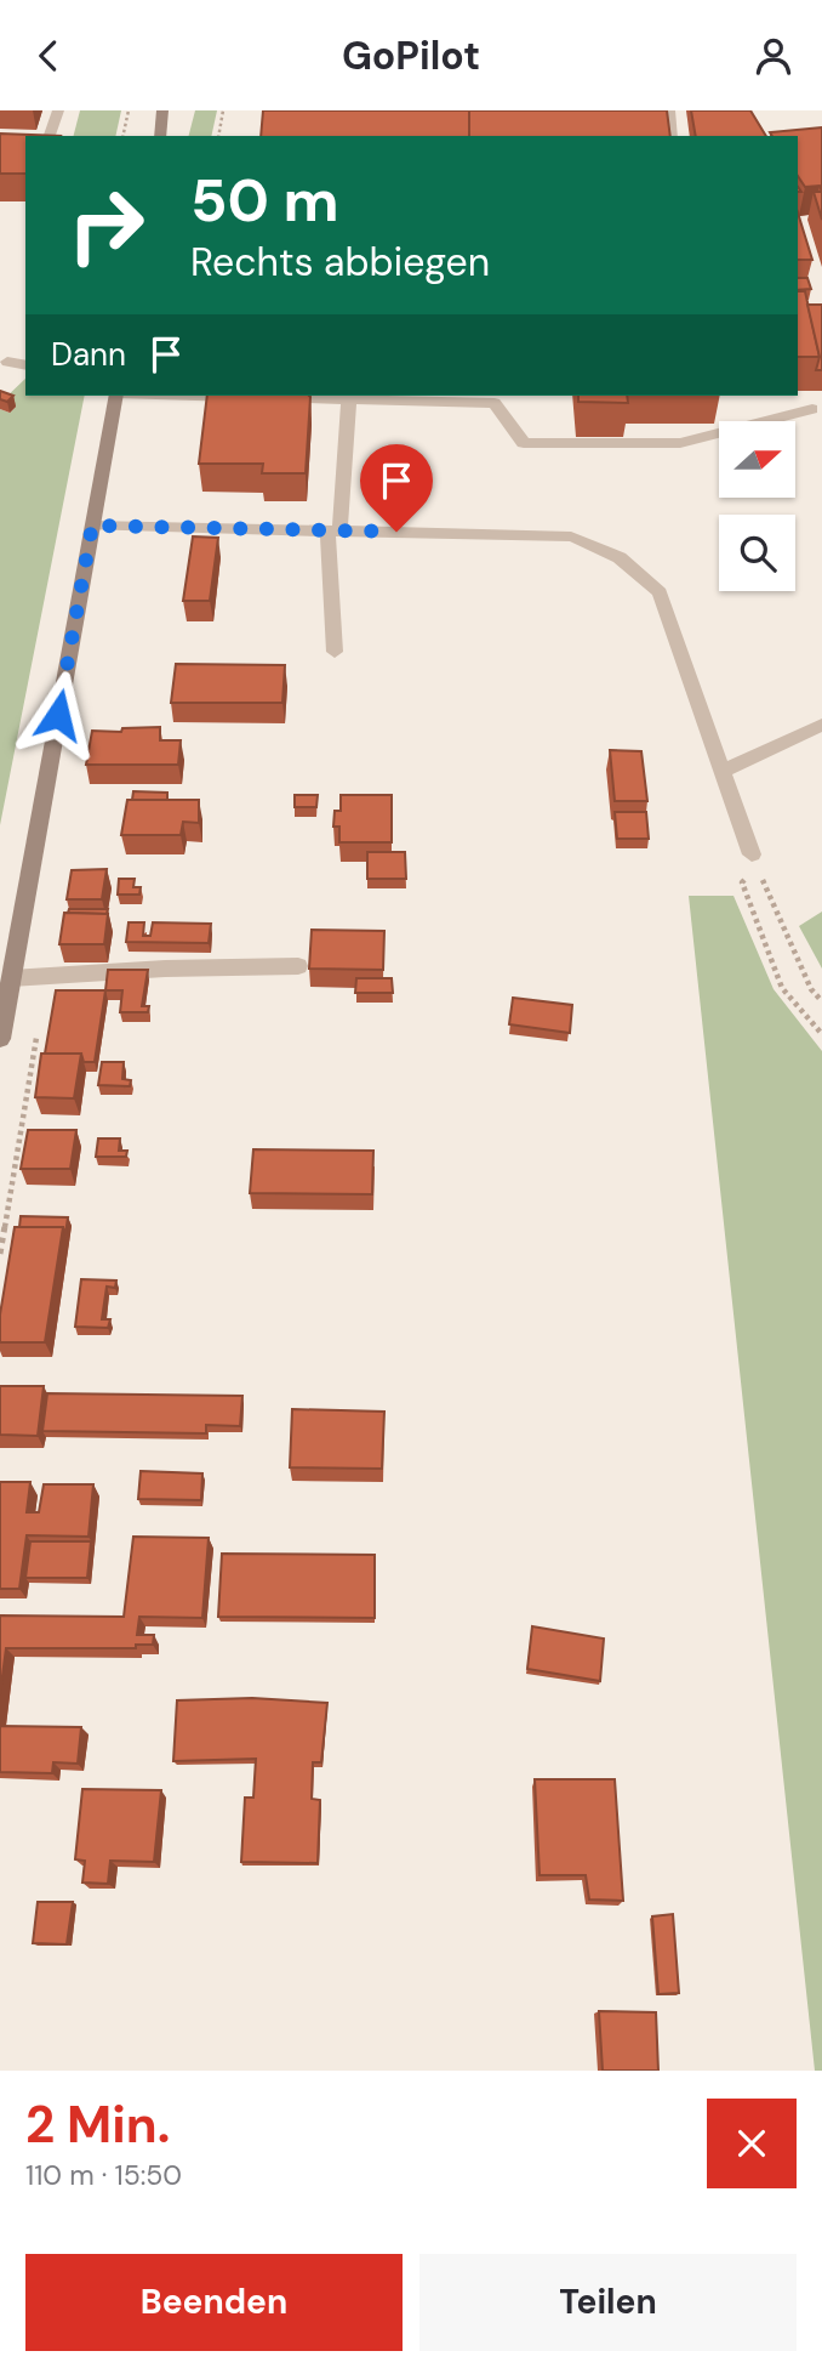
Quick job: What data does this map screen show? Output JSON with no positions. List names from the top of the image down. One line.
{"north":"right","page":{"header":"GoPilot","turn":["50 m","Rechts abbiegen"],"then":"Dann","heading":["2 Min.","110 m · 15:50"],"buttons":["Beenden","Teilen"]}}
